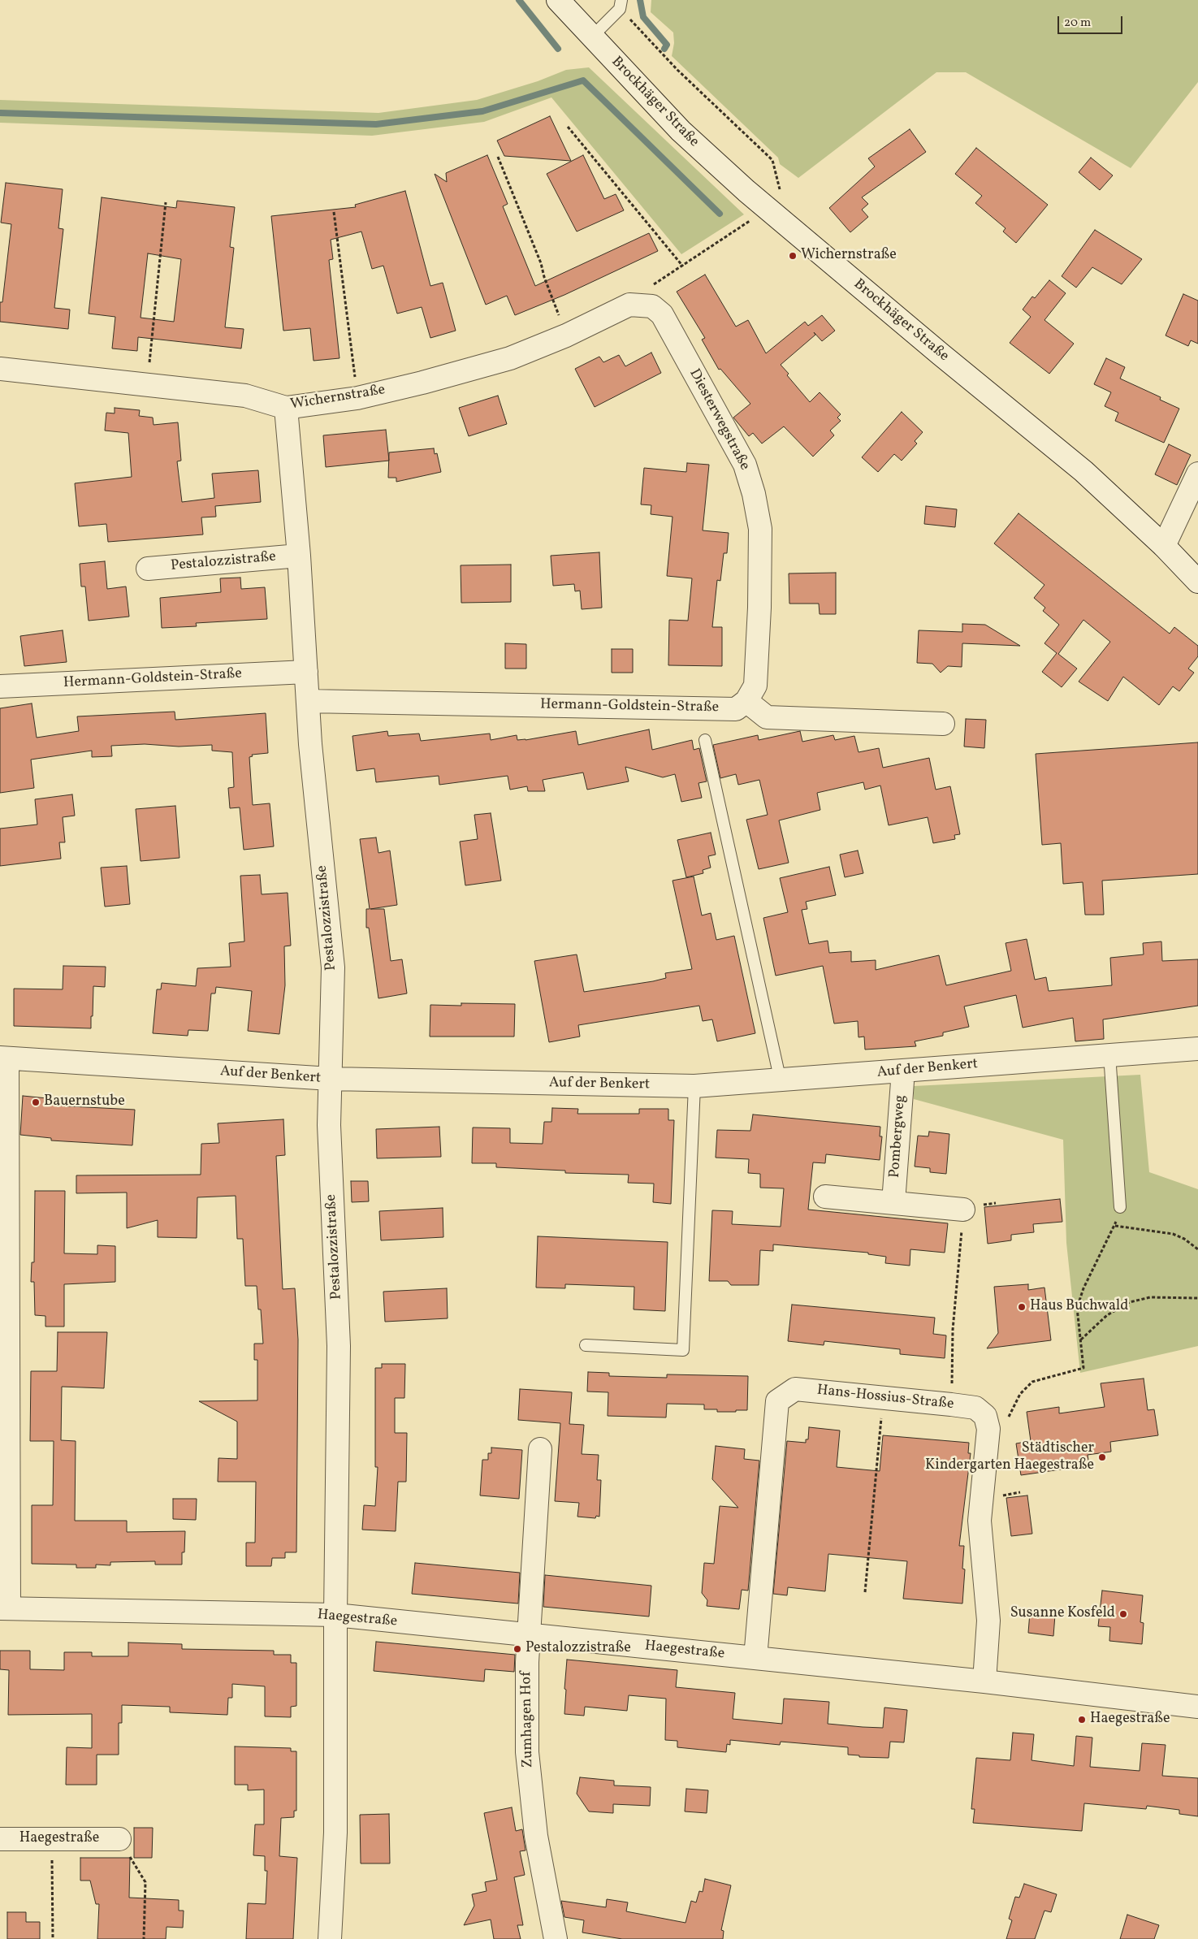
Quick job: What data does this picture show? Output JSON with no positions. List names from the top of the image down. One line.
{"streets":{"street":["Brockhäger Straße","Wichernstraße","Diesterwegstraße","Pestalozzistraße","Hermann-Goldstein-Straße","Auf der Benkert","Pombergweg","Hans-Hossius-Straße","Haegestraße","Zumhagen Hof"]},"crossings":[["Wichernstraße","Diesterwegstraße"],["Wichernstraße","Pestalozzistraße"],["Diesterwegstraße","Hermann-Goldstein-Straße"],["Pestalozzistraße","Hermann-Goldstein-Straße"],["Pestalozzistraße","Auf der Benkert"],["Pestalozzistraße","Haegestraße"],["Auf der Benkert","Pombergweg"],["Hans-Hossius-Straße","Haegestraße"],["Haegestraße","Zumhagen Hof"]],"places":["Wichernstraße","Bauernstube","Haus Buchwald","Städtischer Kindergarten Haegestraße","Susanne Kosfeld","Pestalozzistraße","Haegestraße"],"scale_bar":"20 m"}
